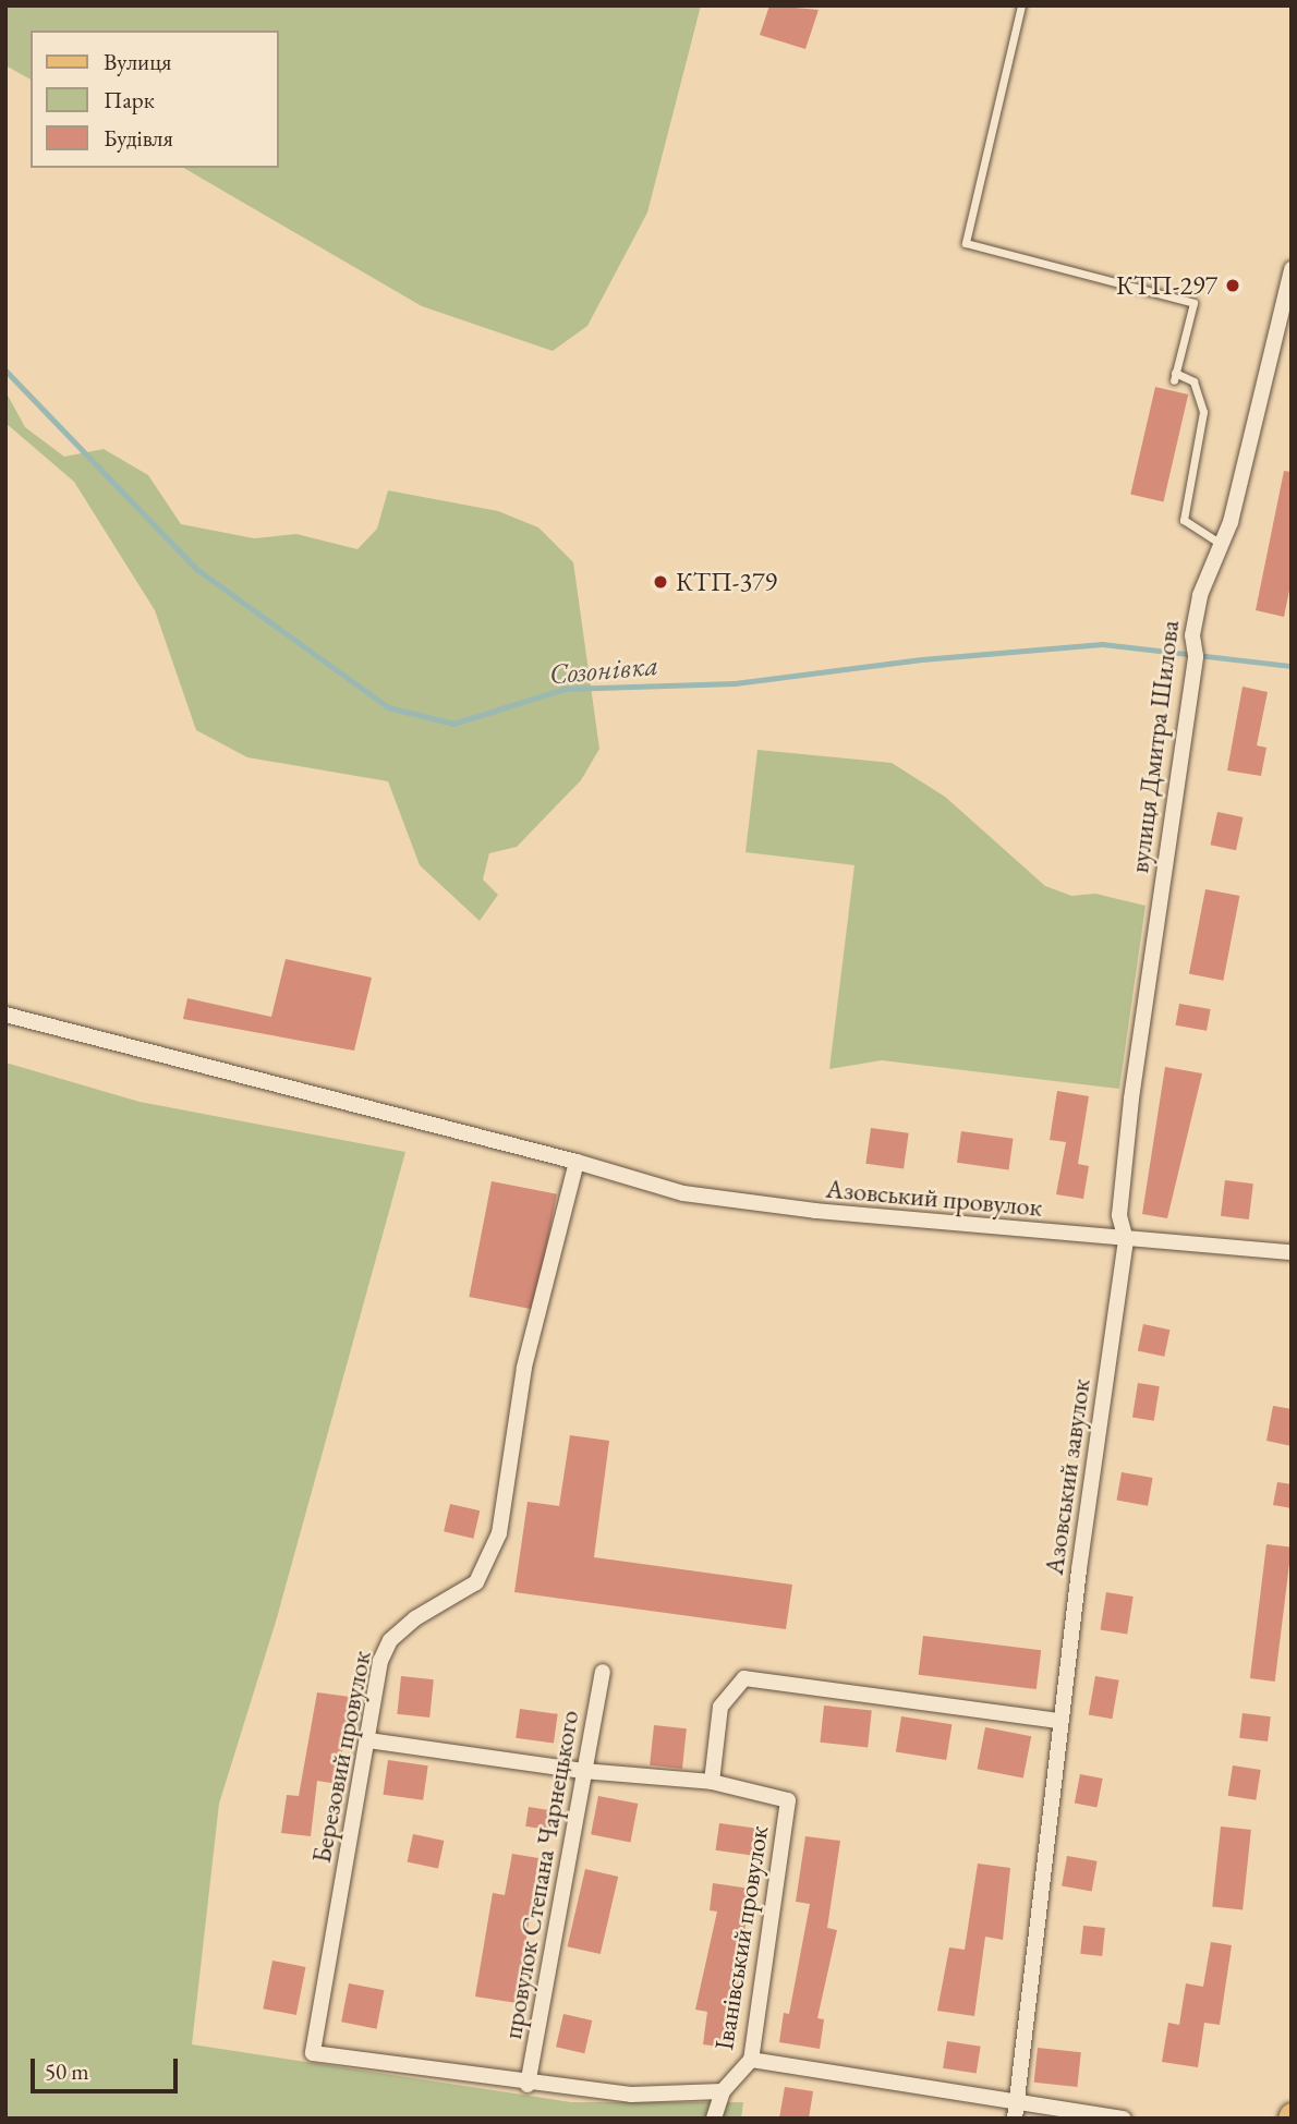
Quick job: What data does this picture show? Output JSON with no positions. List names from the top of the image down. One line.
{"streets":{"street":["вулиця Дмитра Шилова","Азовський провулок","Азовський завулок","Березовий провулок","провулок Степана Чарнецького","Іванівський провулок"]},"crossings":[["вулиця Дмитра Шилова","Азовський провулок"],["вулиця Дмитра Шилова","Азовський завулок"],["Азовський провулок","Азовський завулок"],["Азовський провулок","Березовий провулок"],["Березовий провулок","провулок Степана Чарнецького"]],"water":["Созонівка"],"places":["КТП-297","КТП-379"],"legend":["Вулиця","Парк","Будівля"],"scale_bar":"50 m"}
